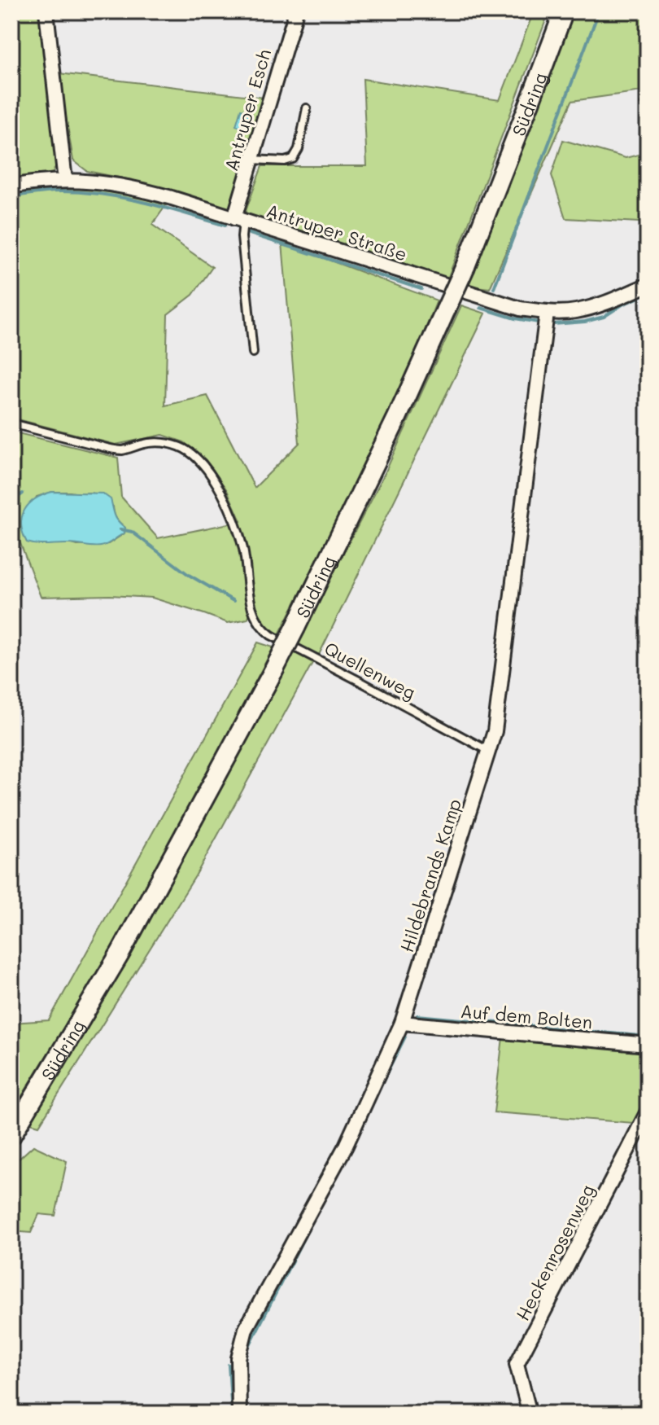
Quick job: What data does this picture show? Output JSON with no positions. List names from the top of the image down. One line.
{"streets":{"main road":["Südring"],"street":["Antruper Esch","Antruper Straße","Hildebrands Kamp","Auf dem Bolten","Heckenrosenweg"],"lane":["Quellenweg"]},"crossings":[["Antruper Esch","Antruper Straße"],["Antruper Straße","Hildebrands Kamp"],["Quellenweg","Hildebrands Kamp"],["Hildebrands Kamp","Auf dem Bolten"]]}
